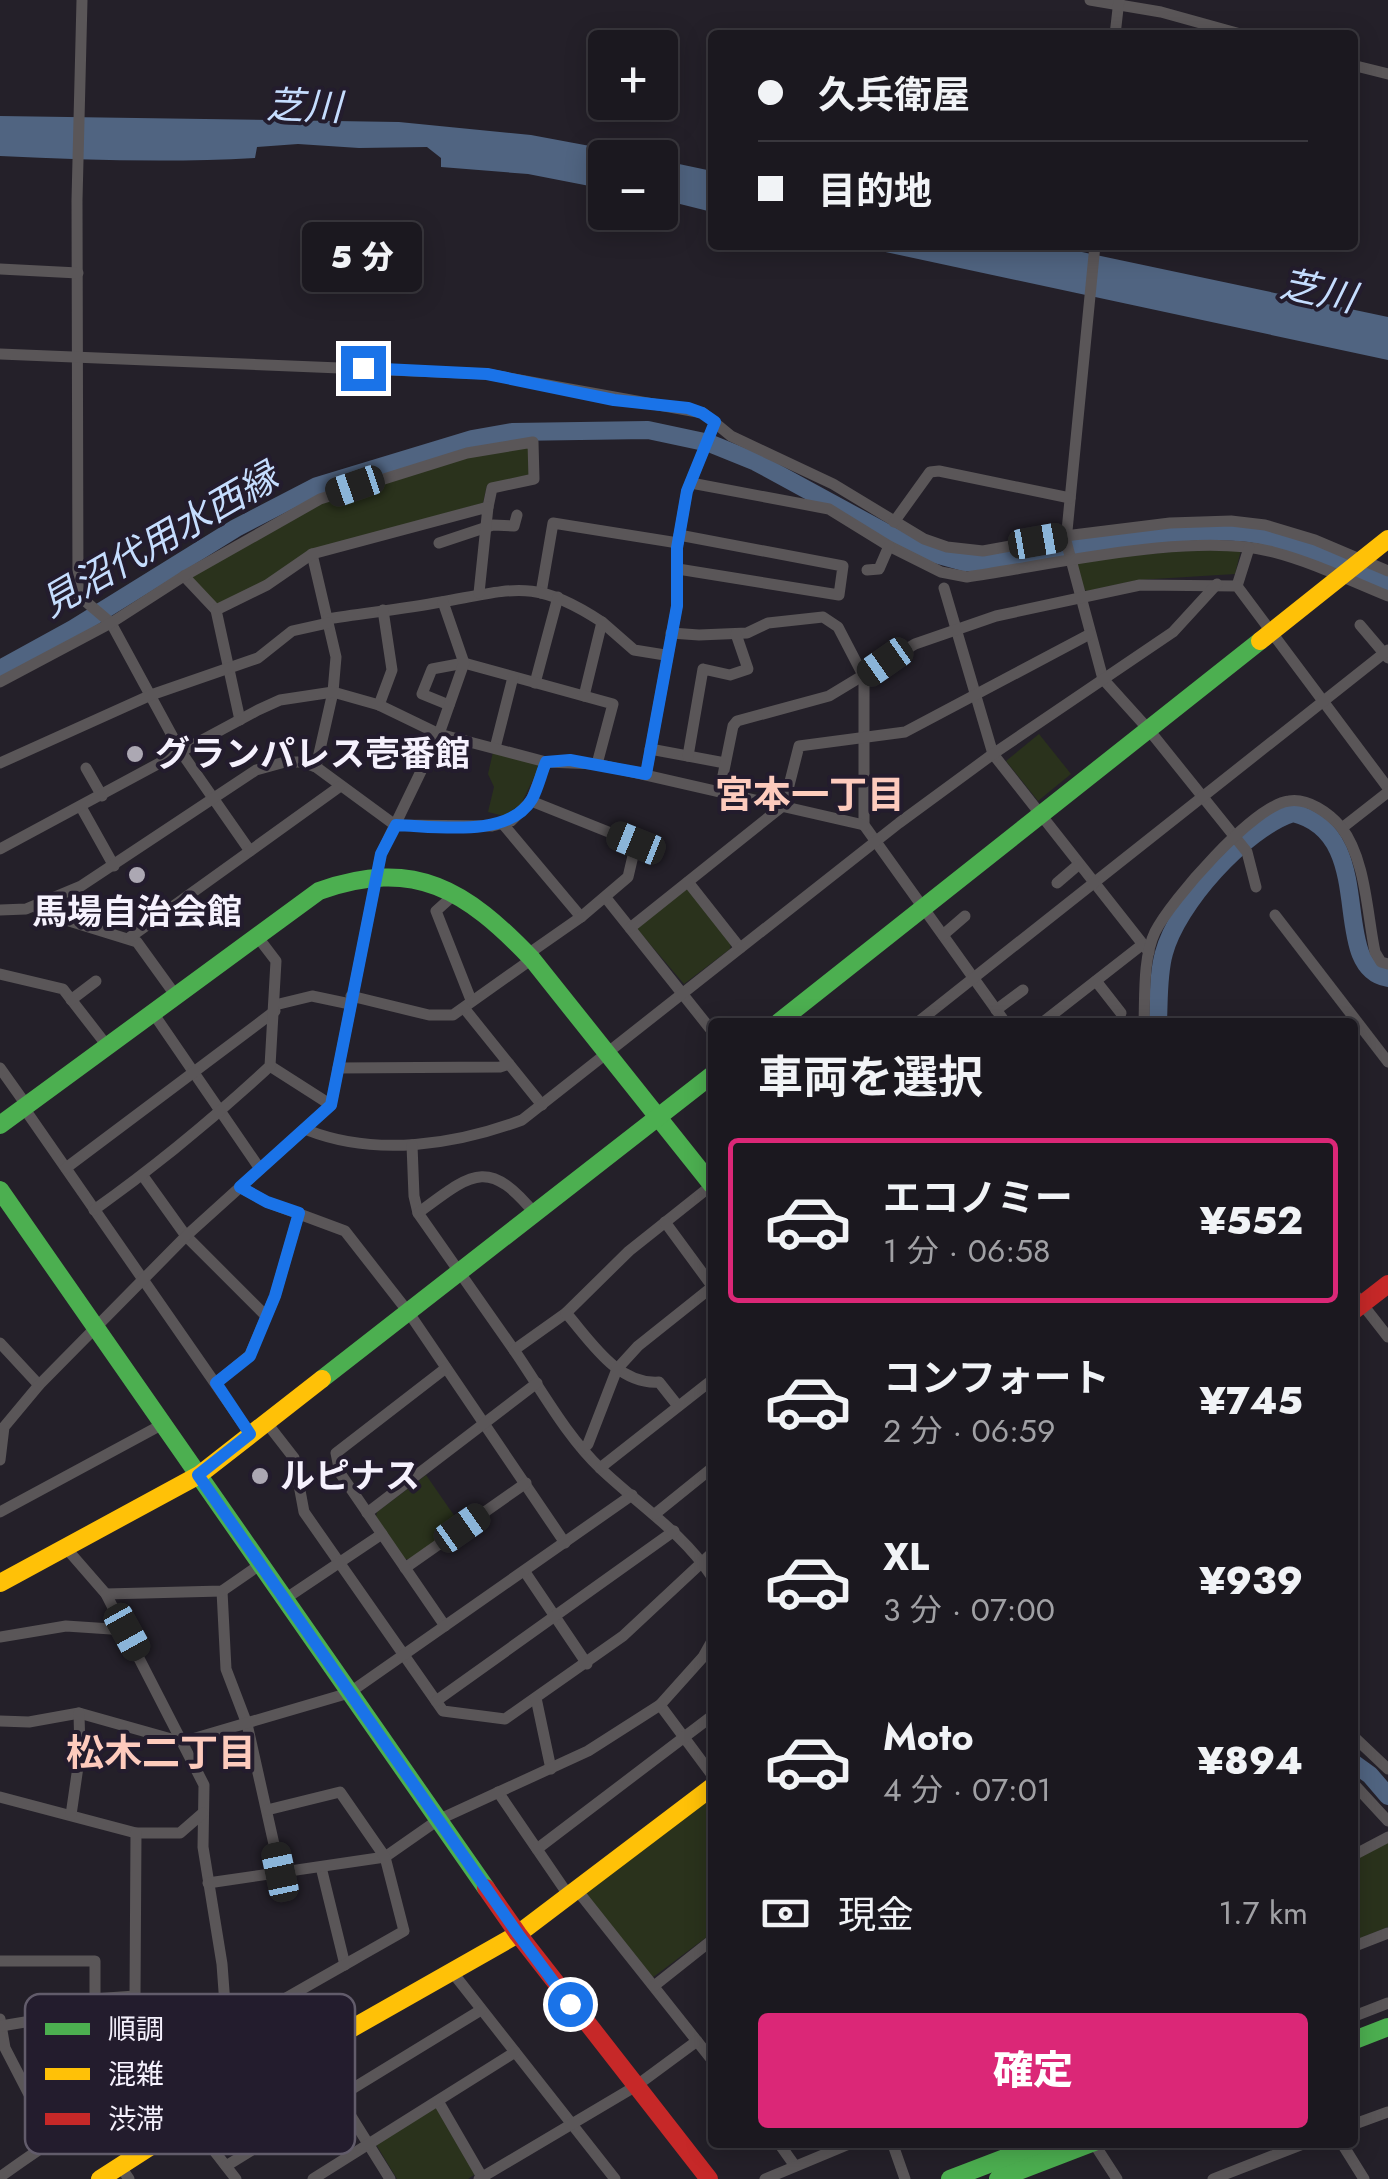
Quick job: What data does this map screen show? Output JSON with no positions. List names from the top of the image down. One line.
{"districts":["宮本一丁目","松木二丁目"],"water":["芝川","見沼代用水西縁"],"places":["グランパレス壱番館","馬場自治会館","ルピナス"],"legend":["順調","混雑","渋滞"],"page":{"map_buttons":["+","−"],"banner":["久兵衛屋","目的地"],"bubble":"5 分","heading":"車両を選択","list":[{"name":"エコノミー","note":"1 分 · 06:58","value":"¥552"},{"name":"コンフォート","note":"2 分 · 06:59","value":"¥745"},{"name":"XL","note":"3 分 · 07:00","value":"¥939"},{"name":"Moto","note":"4 分 · 07:01","value":"¥894"}],"pay":["現金","1.7 km"],"buttons":"確定"}}
